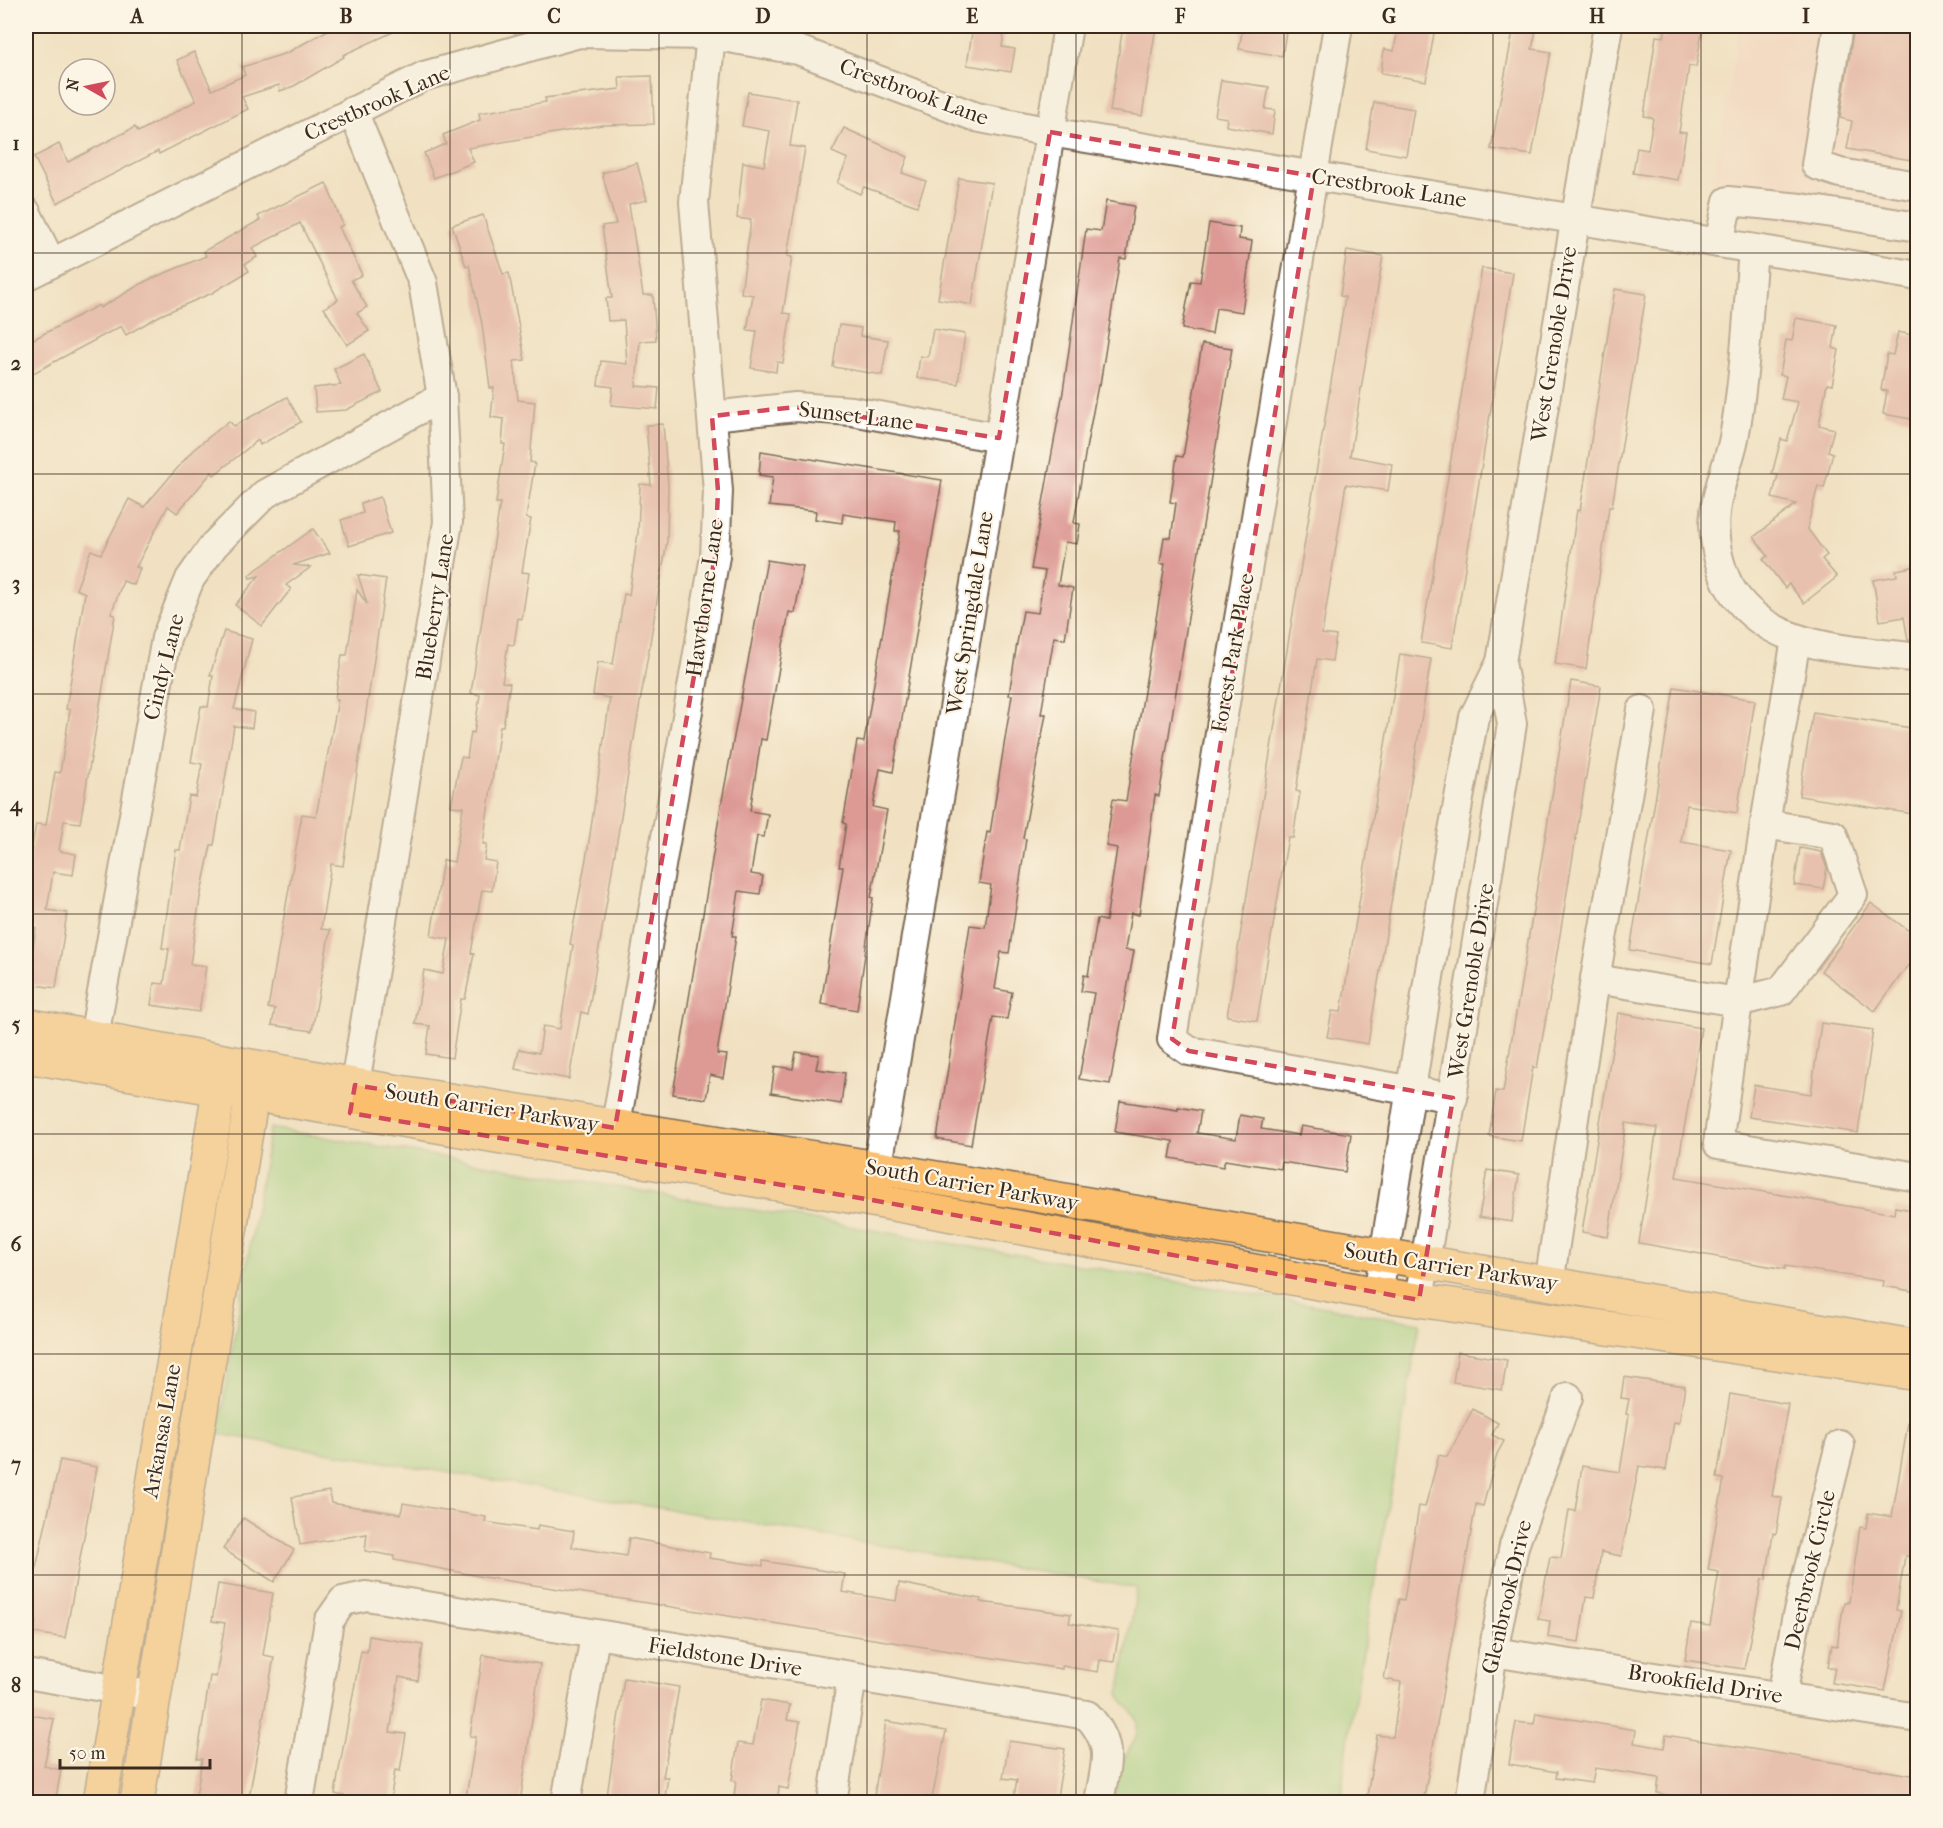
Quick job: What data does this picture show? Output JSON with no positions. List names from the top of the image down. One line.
{"streets":{"main road":["South Carrier Parkway","Arkansas Lane"],"street":["Crestbrook Lane","West Grenoble Drive","Sunset Lane","Hawthorne Lane","Blueberry Lane","West Springdale Lane","Forest Park Place","Cindy Lane","Deerbrook Circle","Glenbrook Drive","Fieldstone Drive","Brookfield Drive"]},"crossings":[["Crestbrook Lane","West Grenoble Drive"],["Crestbrook Lane","Hawthorne Lane"],["Crestbrook Lane","Blueberry Lane"],["Crestbrook Lane","West Springdale Lane"],["Crestbrook Lane","Forest Park Place"],["West Grenoble Drive","Forest Park Place"],["West Grenoble Drive","South Carrier Parkway"],["Sunset Lane","Hawthorne Lane"],["Sunset Lane","West Springdale Lane"],["Hawthorne Lane","South Carrier Parkway"],["Blueberry Lane","Cindy Lane"],["Blueberry Lane","South Carrier Parkway"],["West Springdale Lane","South Carrier Parkway"],["Cindy Lane","South Carrier Parkway"],["South Carrier Parkway","Arkansas Lane"],["Deerbrook Circle","Brookfield Drive"],["Glenbrook Drive","Brookfield Drive"]],"scale_bar":"50 m","north":"left","grid":{"columns":["A","B","C","D","E","F","G","H","I"],"rows":["1","2","3","4","5","6","7","8"]}}
